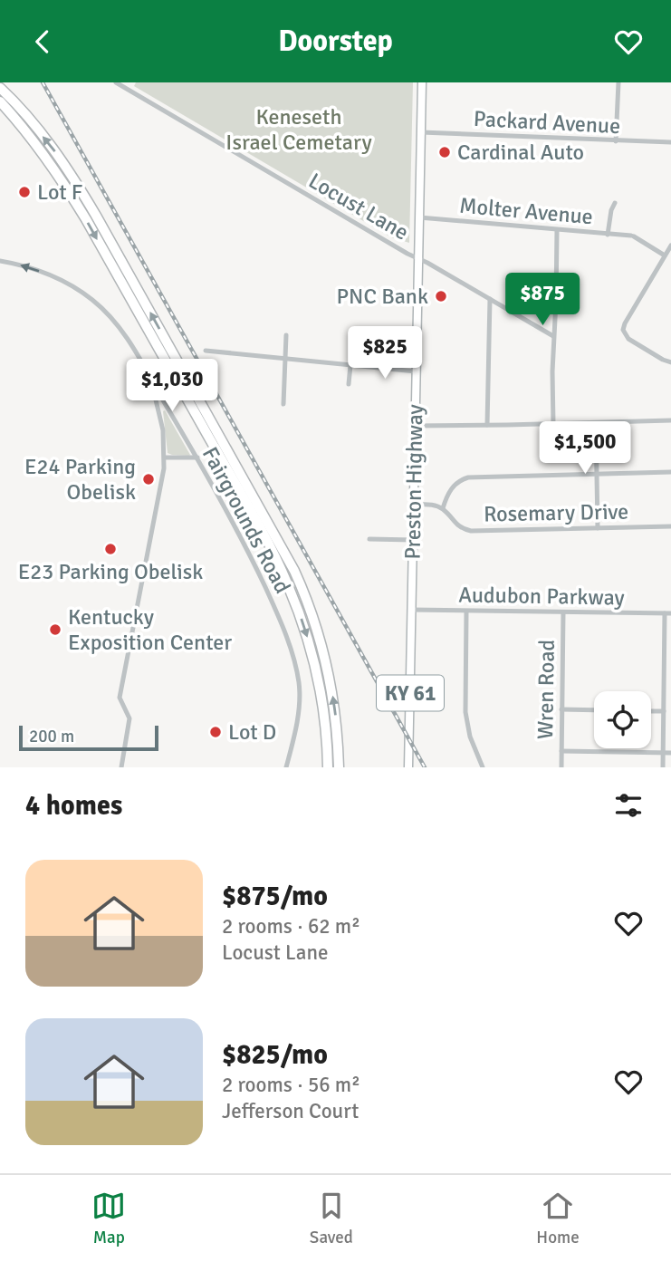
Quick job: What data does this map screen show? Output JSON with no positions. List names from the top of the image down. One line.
{"streets":{"main road":["Preston Highway","KY 61"],"street":["Packard Avenue","Locust Lane","Molter Avenue","Rosemary Drive","Fairgrounds Road","Audubon Parkway","Wren Road"]},"crossings":[["Packard Avenue","Preston Highway"],["Locust Lane","Preston Highway"],["Molter Avenue","Preston Highway"],["Preston Highway","Audubon Parkway"],["Audubon Parkway","Wren Road"]],"parks":["Keneseth Israel Cemetary"],"places":["Cardinal Auto","Lot F","PNC Bank","E24 Parking Obelisk","E23 Parking Obelisk","Kentucky Exposition Center","Lot D"],"scale_bar":"200 m","page":{"header":"Doorstep","price":["$875","$825","$1,030","$1,500"],"scale":"200 m","heading":"4 homes","list":[{"name":"$875/mo","note":"2 rooms · 62 m² · Locust Lane"},{"name":"$825/mo","note":"2 rooms · 56 m² · Jefferson Court"}],"tabs":["Map","Saved","Home"]}}
